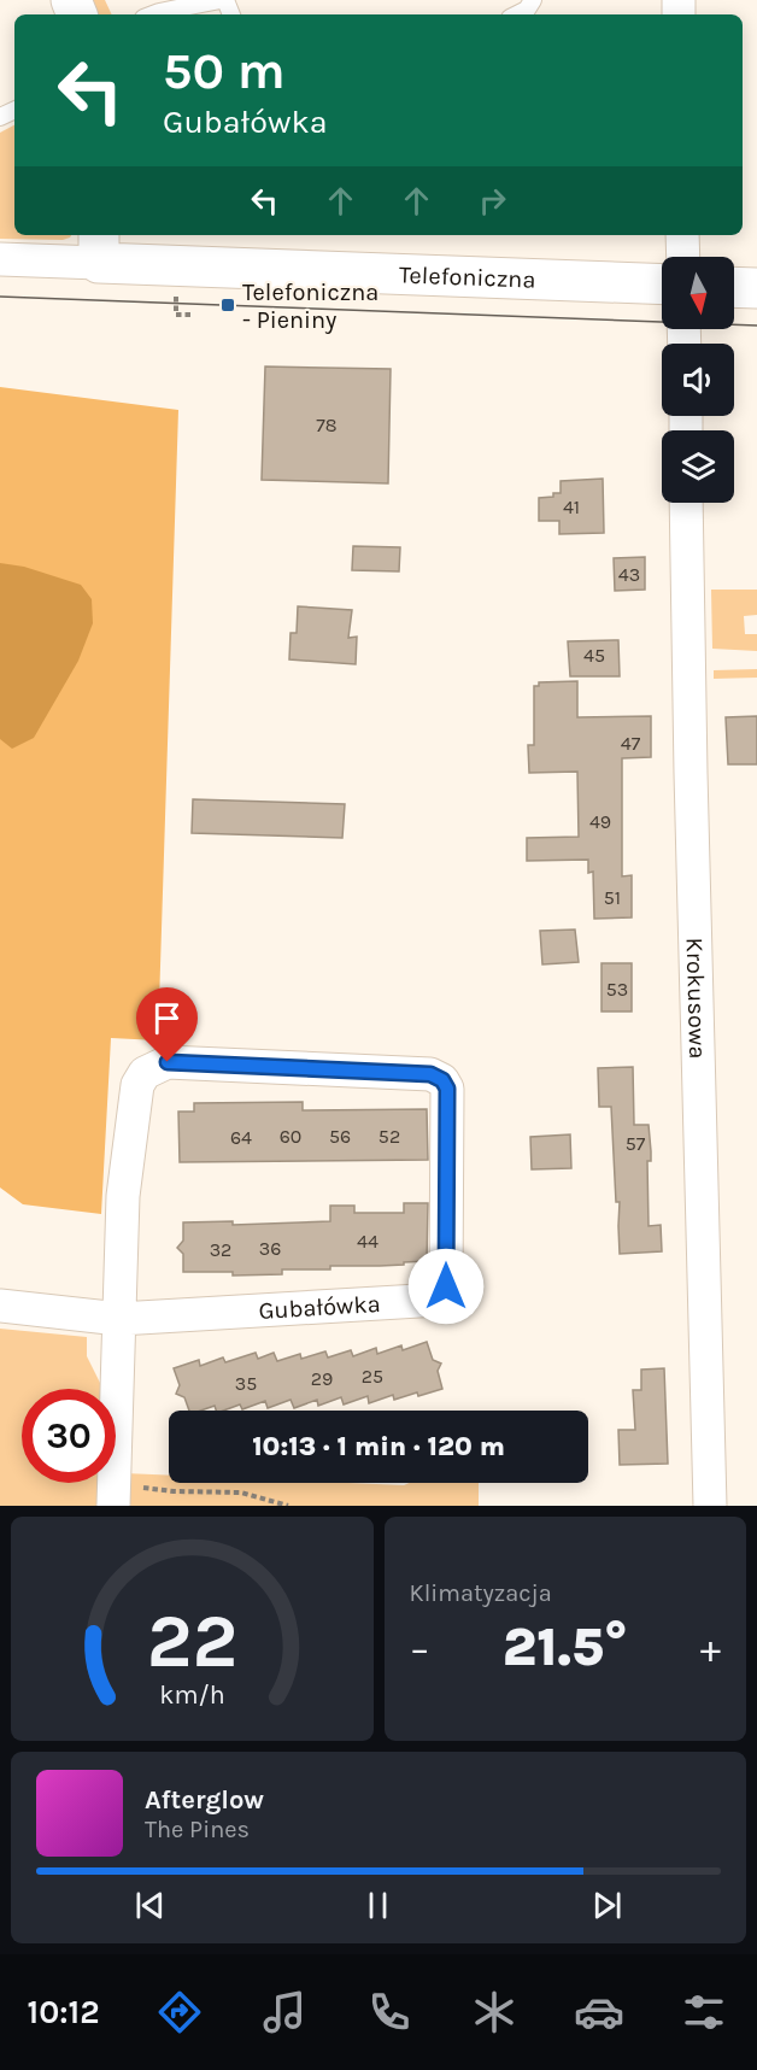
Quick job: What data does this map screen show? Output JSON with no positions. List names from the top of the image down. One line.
{"streets":{"street":["Telefoniczna","Krokusowa","Gubałówka"]},"places":{"transit":["Telefoniczna - Pieniny"]},"house_numbers":["78","41","43","45","47","49","51","53","60","56","52","64","57","44","36","32","25","29","35"],"north":"bottom","page":{"turn":["50 m","Gubałówka"],"limit":"30","trip":"10:13 · 1 min · 120 m","tile":"Klimatyzacja","heat":["−","21.5°","+"],"song":["Afterglow","The Pines"],"tabs":"10:12","gauge":["22","km/h"]}}
